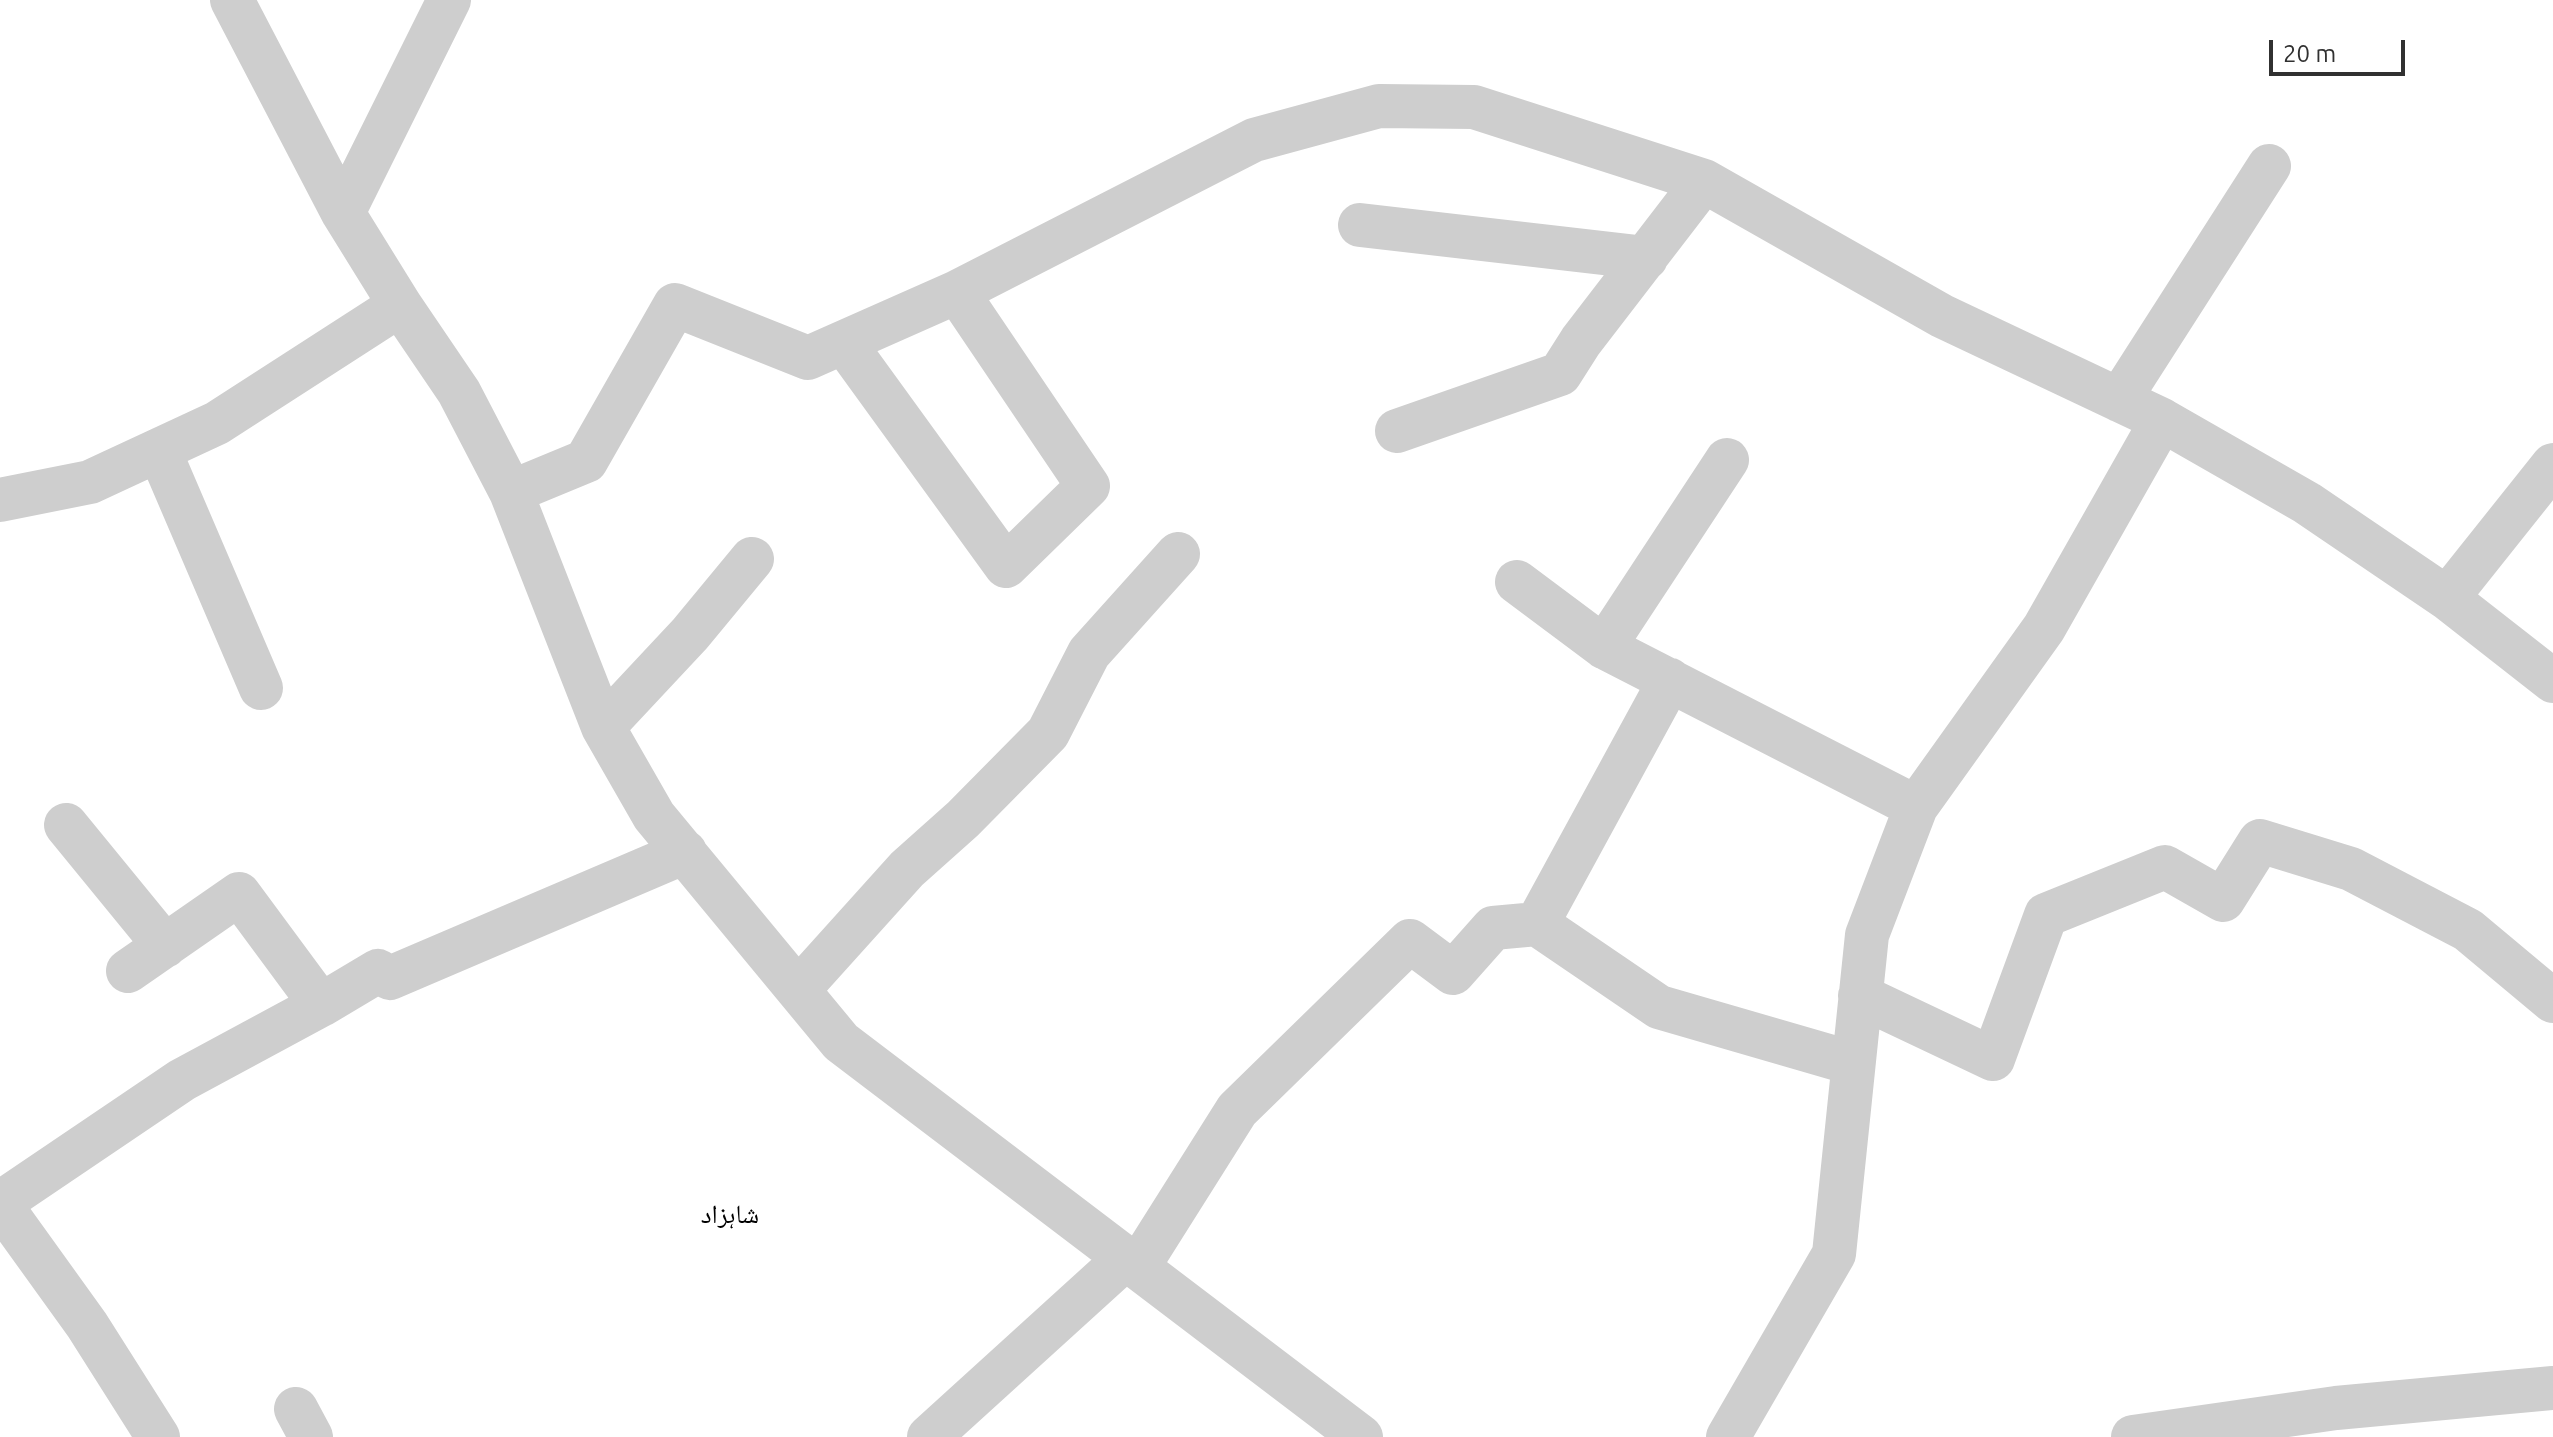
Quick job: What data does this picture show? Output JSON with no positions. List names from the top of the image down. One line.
{"districts":["شاہزاد"],"scale_bar":"20 m"}
